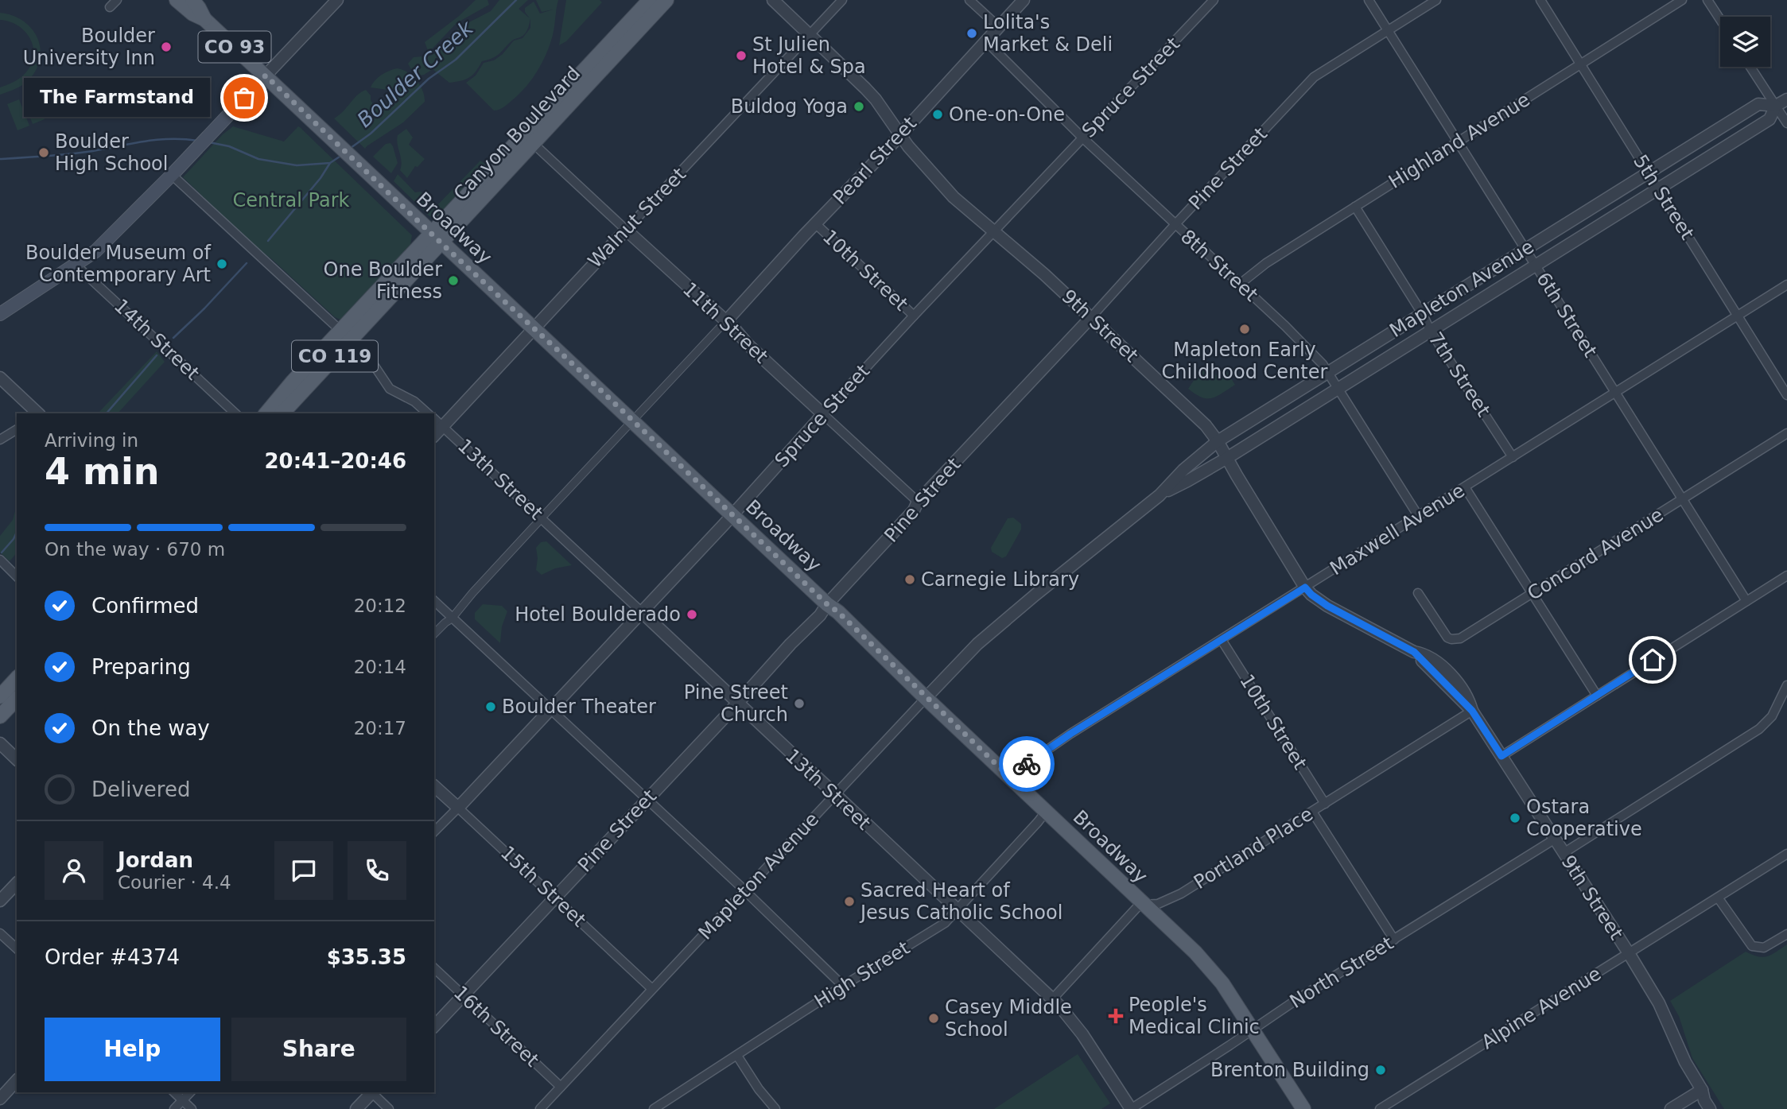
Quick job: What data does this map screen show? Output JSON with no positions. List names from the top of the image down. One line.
{"streets":{"main road":["CO 93","Canyon Boulevard","Broadway","CO 119"],"street":["Spruce Street","Highland Avenue","Pearl Street","Pine Street","5th Street","Walnut Street","8th Street","10th Street","Mapleton Avenue","6th Street","11th Street","9th Street","14th Street","7th Street","13th Street","Maxwell Avenue","Concord Avenue","Portland Place","15th Street","North Street","High Street","Alpine Avenue","16th Street"]},"crossings":[["Spruce Street","Broadway"],["Spruce Street","8th Street"],["Spruce Street","10th Street"],["Spruce Street","11th Street"],["Spruce Street","9th Street"],["Spruce Street","13th Street"],["Spruce Street","15th Street"],["Canyon Boulevard","Broadway"],["Canyon Boulevard","11th Street"],["Highland Avenue","5th Street"],["Highland Avenue","8th Street"],["Highland Avenue","6th Street"],["Highland Avenue","7th Street"],["Pearl Street","8th Street"],["Pearl Street","10th Street"],["Pearl Street","11th Street"],["Pearl Street","9th Street"],["Pine Street","Broadway"],["Pine Street","8th Street"],["Pine Street","6th Street"],["Pine Street","11th Street"],["Pine Street","9th Street"],["Pine Street","13th Street"],["Pine Street","15th Street"],["Pine Street","16th Street"],["5th Street","Mapleton Avenue"],["5th Street","Maxwell Avenue"],["Walnut Street","Broadway"],["Walnut Street","11th Street"],["Walnut Street","9th Street"],["Walnut Street","13th Street"],["Broadway","Mapleton Avenue"],["Broadway","Maxwell Avenue"],["Broadway","Portland Place"],["Broadway","North Street"],["Broadway","High Street"],["8th Street","Mapleton Avenue"],["8th Street","Maxwell Avenue"],["10th Street","Maxwell Avenue"],["10th Street","Portland Place"],["Mapleton Avenue","6th Street"],["Mapleton Avenue","9th Street"],["Mapleton Avenue","7th Street"],["Mapleton Avenue","13th Street"],["Mapleton Avenue","15th Street"],["Mapleton Avenue","16th Street"],["6th Street","Maxwell Avenue"],["6th Street","Concord Avenue"],["9th Street","Maxwell Avenue"],["9th Street","Portland Place"],["9th Street","North Street"],["9th Street","Alpine Avenue"],["7th Street","Maxwell Avenue"],["13th Street","Portland Place"],["13th Street","North Street"],["13th Street","High Street"]],"water":["Boulder Creek"],"parks":["Central Park"],"places":{"other":["Lolita's Market & Deli","Boulder University Inn","St Julien Hotel & Spa","The Farmstand","Buldog Yoga","One-on-One","Boulder High School","Boulder Museum of Contemporary Art","One Boulder Fitness","Mapleton Early Childhood Center","Carnegie Library","Hotel Boulderado","Pine Street Church","Boulder Theater","Ostara Cooperative","Sacred Heart of Jesus Catholic School","Casey Middle School","Brenton Building"],"health":["People's Medical Clinic"]},"page":{"bubble":"The Farmstand","heading":["4 min","Arriving in","20:41–20:46"],"panel":["Jordan","Courier · 4.4","Order #4374","$35.35"],"bar":"On the way · 670 m","list":[["Confirmed","20:12"],["Preparing","20:14"],["On the way","20:17"],"Delivered"],"buttons":["Help","Share"]}}
